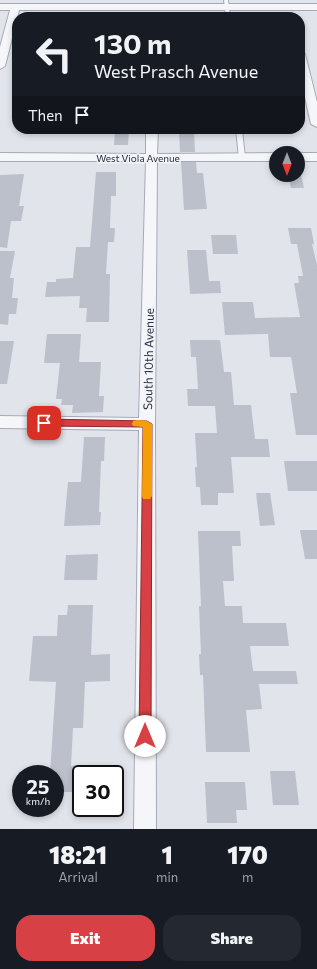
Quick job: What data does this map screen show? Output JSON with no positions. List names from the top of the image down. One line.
{"streets":{"street":["West Viola Avenue","South 10th Avenue"]},"crossings":[["West Viola Avenue","South 10th Avenue"]],"north":"bottom","page":{"turn":["130 m","West Prasch Avenue"],"then":"Then","speed":"25 km/h","limit":"30","eta":["18:21","Arrival","1","min","170","m"],"buttons":["Exit","Share"]}}
